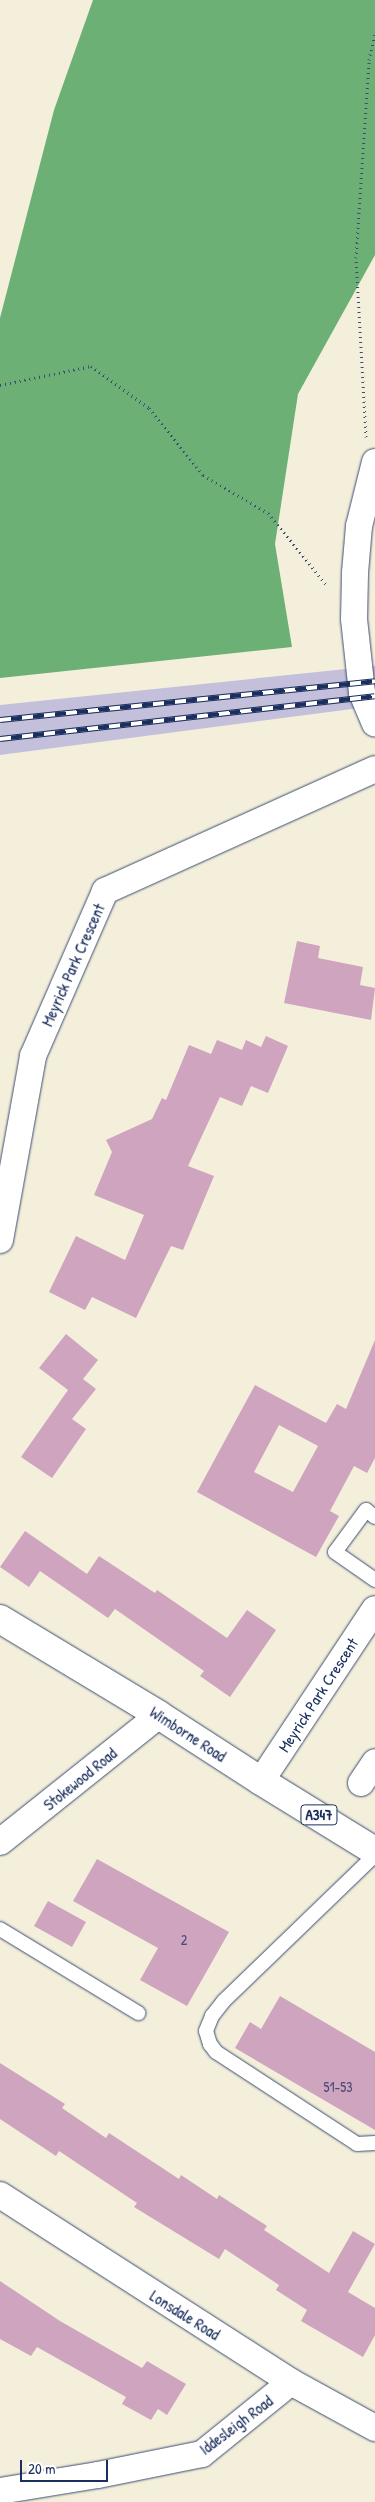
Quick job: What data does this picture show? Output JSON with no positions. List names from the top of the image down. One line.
{"streets":{"main road":["Wimborne Road","A347"],"street":["Meyrick Park Crescent","Stokewood Road","Lonsdale Road","Iddesleigh Road"]},"crossings":[["Meyrick Park Crescent","Wimborne Road"],["Wimborne Road","Stokewood Road"],["Lonsdale Road","Iddesleigh Road"]],"house_numbers":["2","51-53"],"scale_bar":"20 m"}
